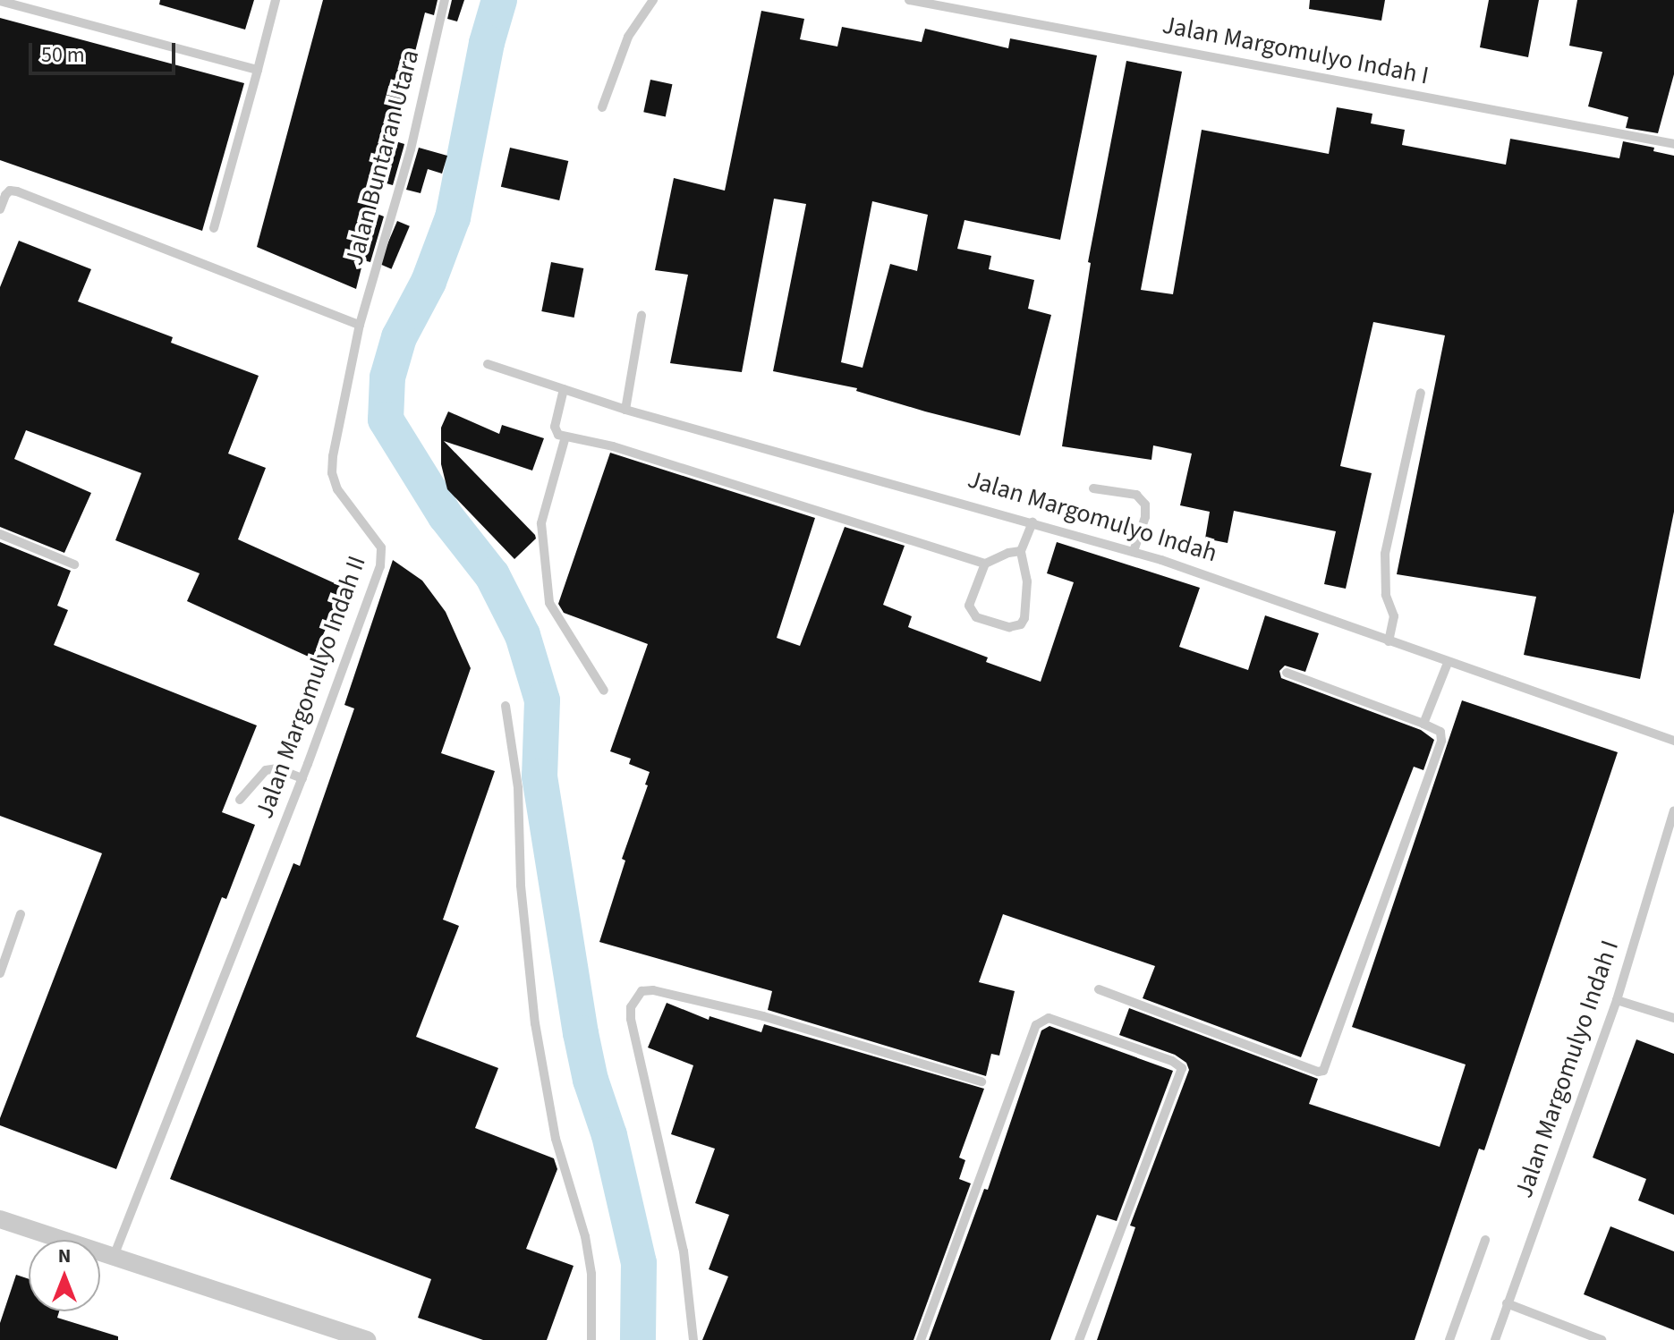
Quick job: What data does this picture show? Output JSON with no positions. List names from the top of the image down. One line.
{"streets":{"lane":["Jalan Margomulyo Indah I","Jalan Buntaran Utara","Jalan Margomulyo Indah","Jalan Margomulyo Indah II"]},"crossings":[["Jalan Buntaran Utara","Jalan Margomulyo Indah II"]],"scale_bar":"50 m","north":"top"}
